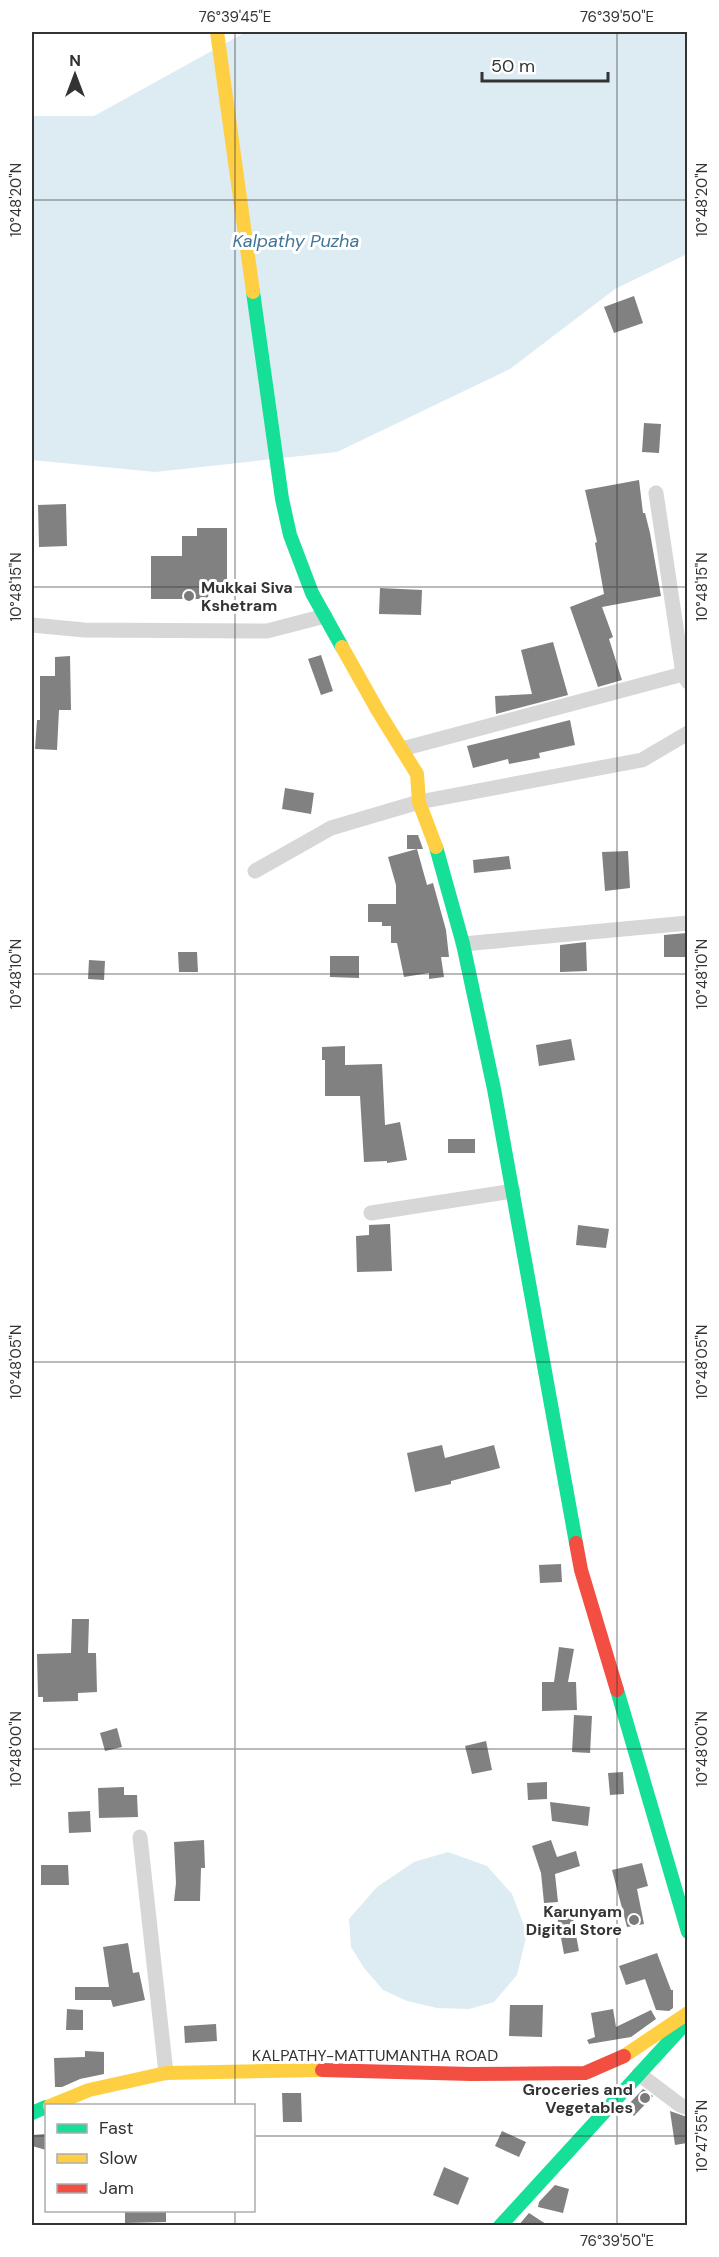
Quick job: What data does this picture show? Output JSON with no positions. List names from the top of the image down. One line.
{"streets":{"main road":["KALPATHY-MATTUMANTHA ROAD"]},"water":["Kalpathy Puzha"],"places":["Mukkai Siva Kshetram","Karunyam Digital Store","Groceries and Vegetables"],"legend":["Fast","Slow","Jam"],"scale_bar":"50 m","north":"top","coordinates":["76°39'45\"E","76°39'50\"E","10°48'20\"N","10°48'15\"N","10°48'10\"N","10°48'05\"N","10°48'00\"N","10°47'55\"N"]}
